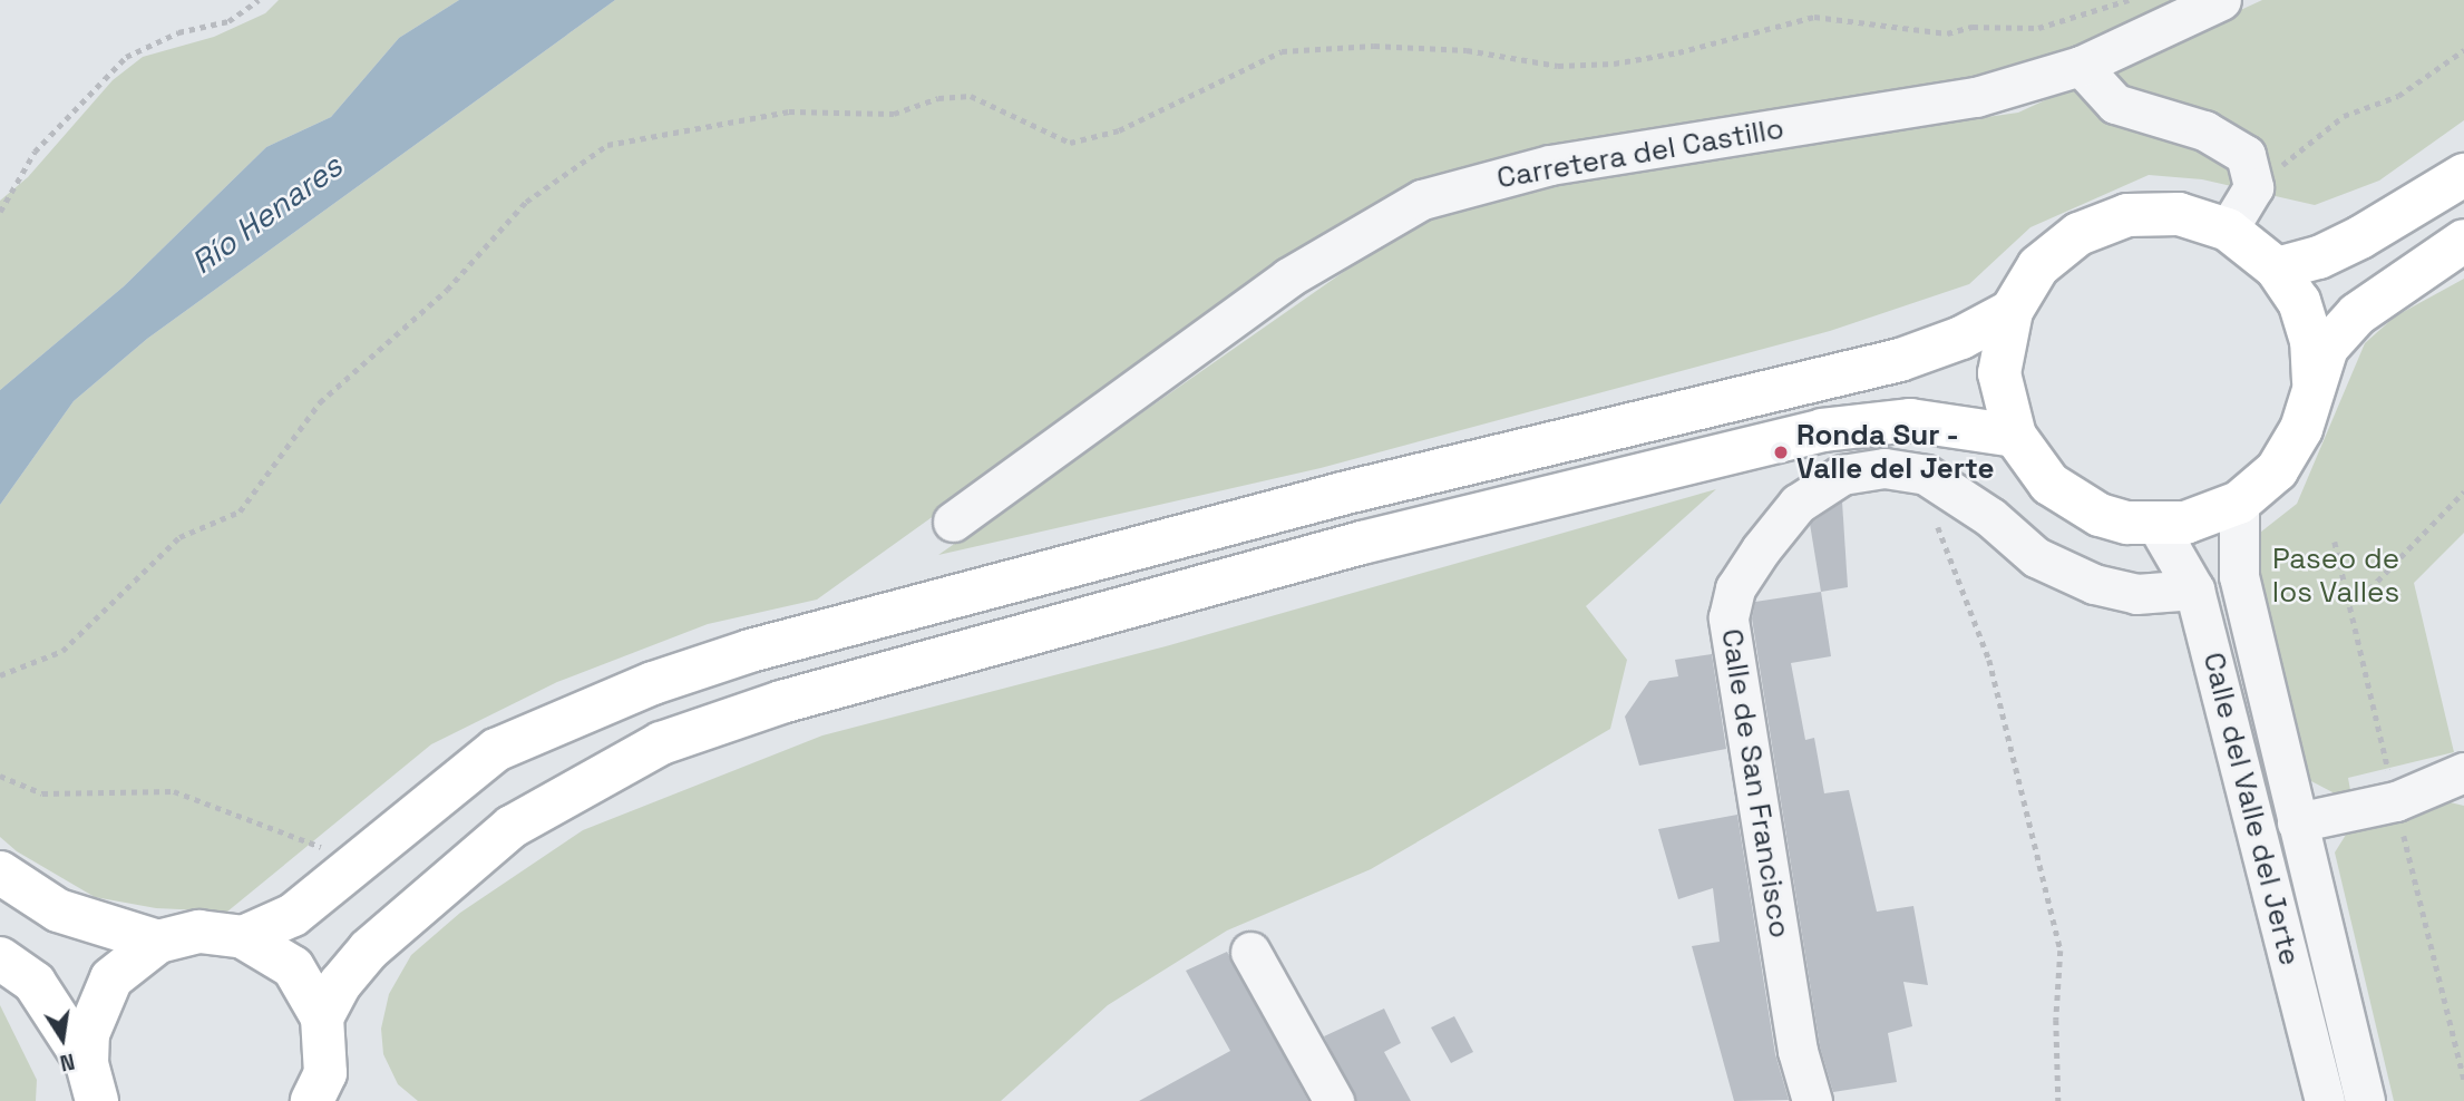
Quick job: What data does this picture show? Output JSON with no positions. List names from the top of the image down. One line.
{"streets":{"street":["Carretera del Castillo","Calle de San Francisco","Calle del Valle del Jerte"]},"crossings":[["Calle de San Francisco","Calle del Valle del Jerte"]],"water":["Río Henares"],"parks":["Paseo de los Valles"],"places":["Ronda Sur - Valle del Jerte"],"north":"bottom"}
